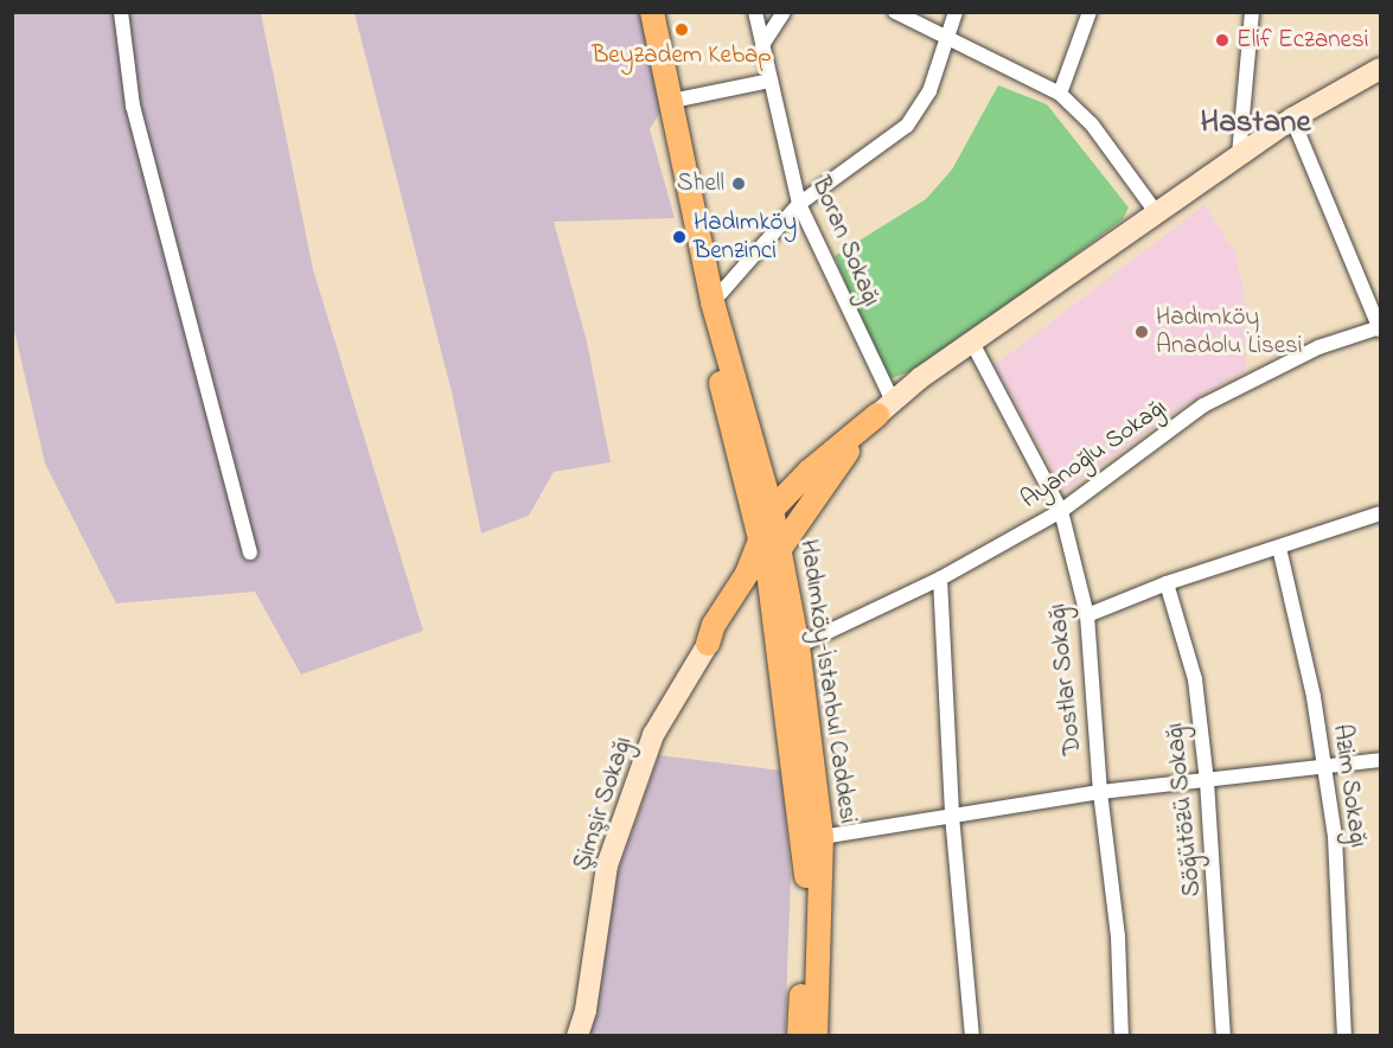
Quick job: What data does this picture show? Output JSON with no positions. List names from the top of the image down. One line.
{"streets":{"main road":["Hadımköy-İstanbul Caddesi"],"street":["Boran Sokağı","Ayanoğlu Sokağı","Dostlar Sokağı","Azim Sokağı","Şimşir Sokağı","Söğütözü Sokağı"]},"crossings":[["Ayanoğlu Sokağı","Dostlar Sokağı"],["Ayanoğlu Sokağı","Hadımköy-İstanbul Caddesi"]],"districts":["Hastane"],"places":["Beyzadem Kebap","Elif Eczanesi","Shell","Hadımköy Benzinci","Hadımköy Anadolu Lisesi"]}
